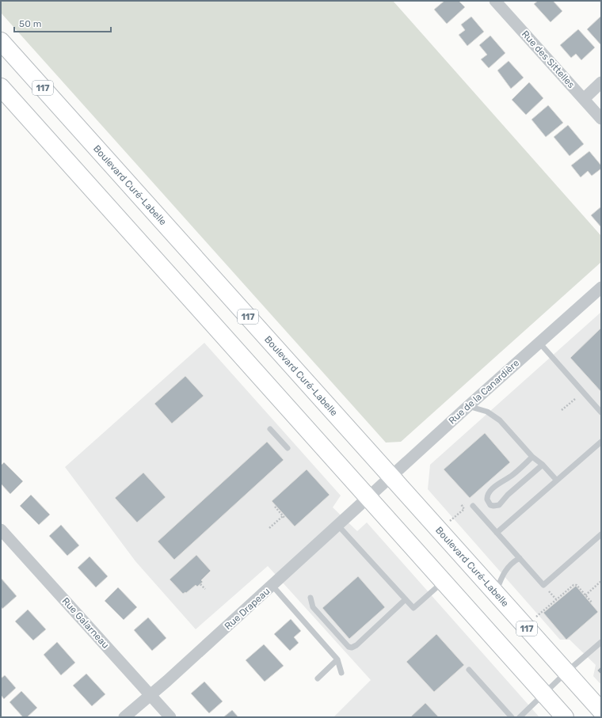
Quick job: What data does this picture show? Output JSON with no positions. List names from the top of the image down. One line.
{"streets":{"main road":["117","Boulevard Curé-Labelle"],"street":["Rue des Sittelles","Rue de la Canardière","Rue Drapeau","Rue Galarneau"]},"crossings":[["Boulevard Curé-Labelle","Rue de la Canardière"],["Rue de la Canardière","Rue Drapeau"],["Rue Drapeau","Rue Galarneau"]],"scale_bar":"50 m"}
